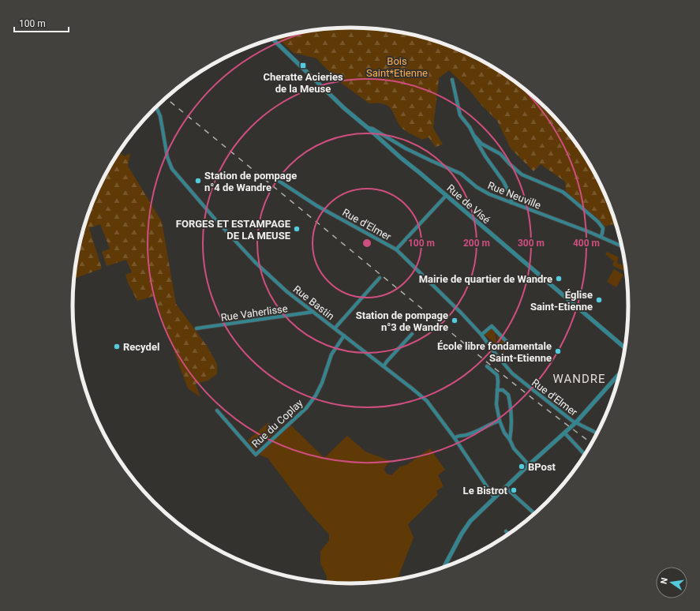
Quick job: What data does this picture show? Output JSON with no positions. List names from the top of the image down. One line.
{"streets":{"street":["Rue Neuville","Rue de Visé","Rue d'Elmer","Rue Bastin","Rue Vaherlisse","Rue du Coplay"]},"crossings":[["Rue Neuville","Rue de Visé"],["Rue Bastin","Rue Vaherlisse"],["Rue Bastin","Rue du Coplay"]],"districts":["WANDRE"],"parks":["Bois Saint*Etienne"],"places":{"transit":["Cheratte Acieries de la Meuse"],"other":["Station de pompage n°4 de Wandre","FORGES ET ESTAMPAGE DE LA MEUSE","Mairie de quartier de Wandre","Église Saint-Etienne","Station de pompage n°3 de Wandre","Recydel","École libre fondamentale Saint-Etienne","BPost","Le Bistrot"]},"scale_bar":"100 m","north":"left","rings":["100 m","200 m","300 m","400 m"]}
